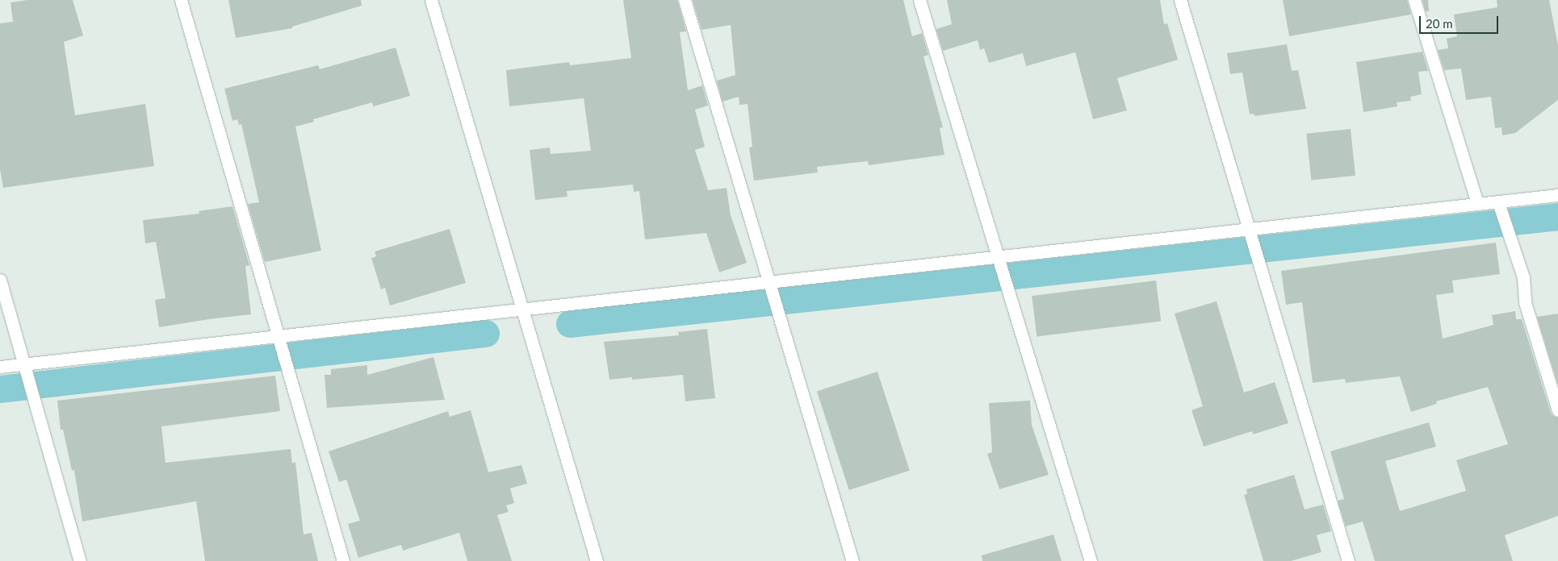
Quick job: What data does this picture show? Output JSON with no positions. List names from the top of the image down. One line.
{"scale_bar":"20 m"}
